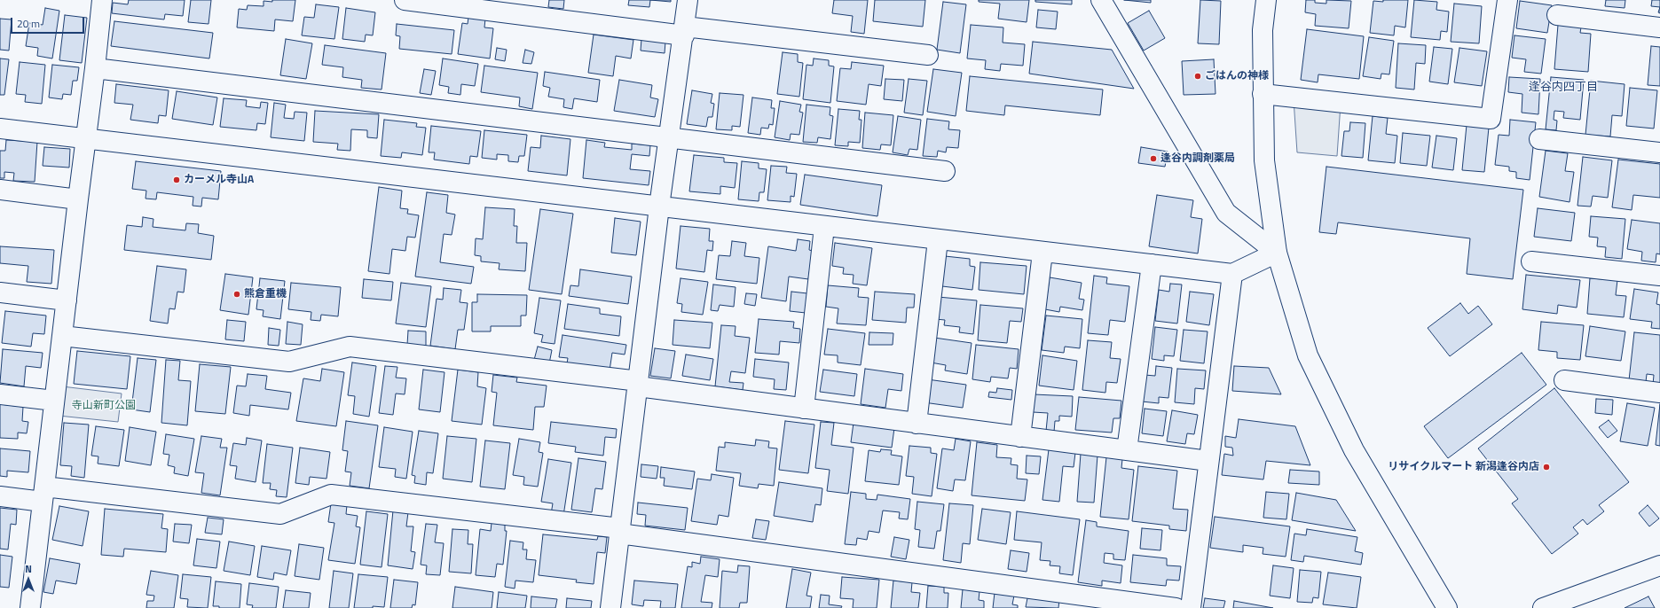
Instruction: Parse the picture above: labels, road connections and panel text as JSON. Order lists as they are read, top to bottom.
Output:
{
  "districts": ["逢谷内四丁目"],
  "parks": ["寺山新町公園"],
  "places": [
    "ごはんの神様",
    "逢谷内調剤薬局",
    "カーメル寺山A",
    "熊倉重機",
    "リサイクルマート 新潟逢谷内店"
  ],
  "scale_bar": "20 m",
  "north": "top"
}
